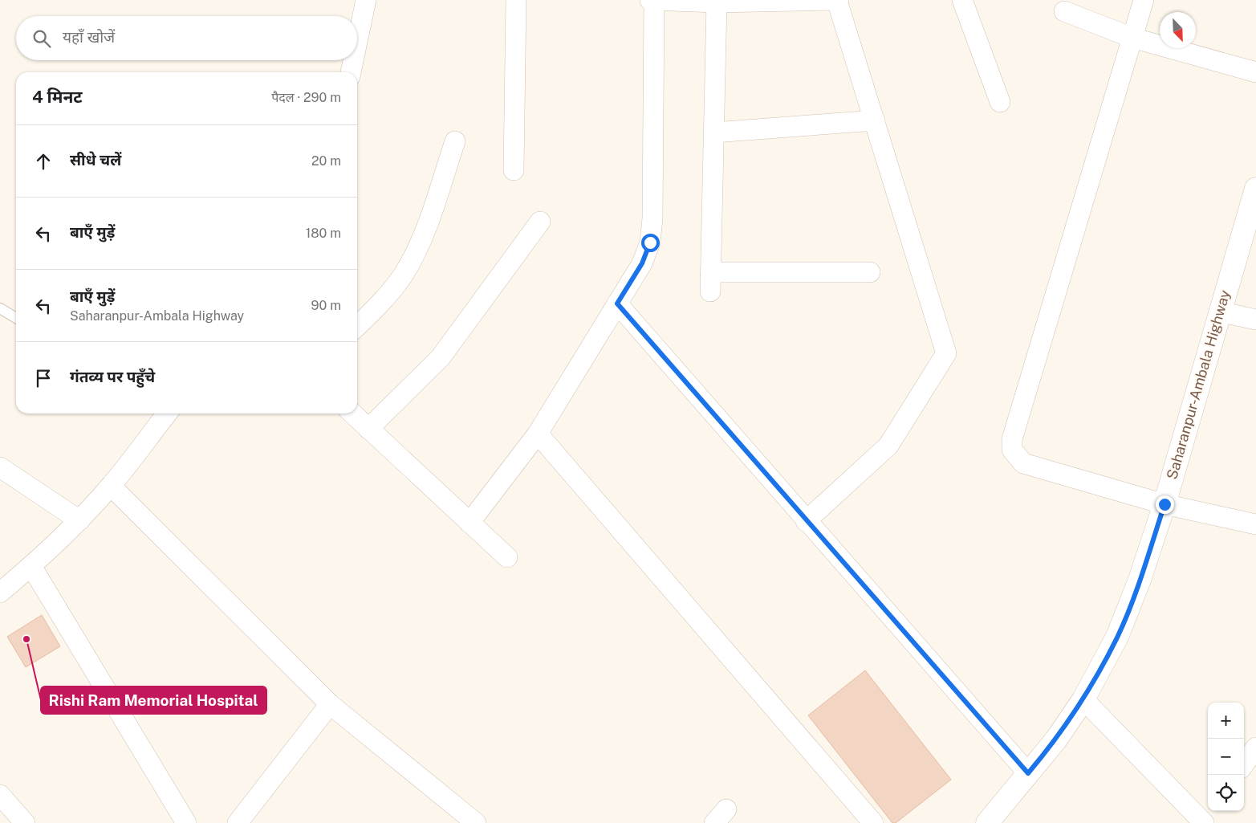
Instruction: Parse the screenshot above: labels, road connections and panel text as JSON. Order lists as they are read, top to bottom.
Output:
{
  "streets": {
    "main road": ["Saharanpur-Ambala Highway"]
  },
  "places": ["Rishi Ram Memorial Hospital"],
  "north": "bottom right",
  "page": {
    "search": "यहाँ खोजें",
    "heading": ["4 मिनट", "पैदल · 290 m"],
    "list": [
      ["सीधे चलें", "20 m"],
      ["बाएँ मुड़ें", "180 m"],
      ["बाएँ मुड़ें", "Saharanpur-Ambala Highway", "90 m"],
      "गंतव्य पर पहुँचे"
    ],
    "map_buttons": ["+", "−"]
  }
}
